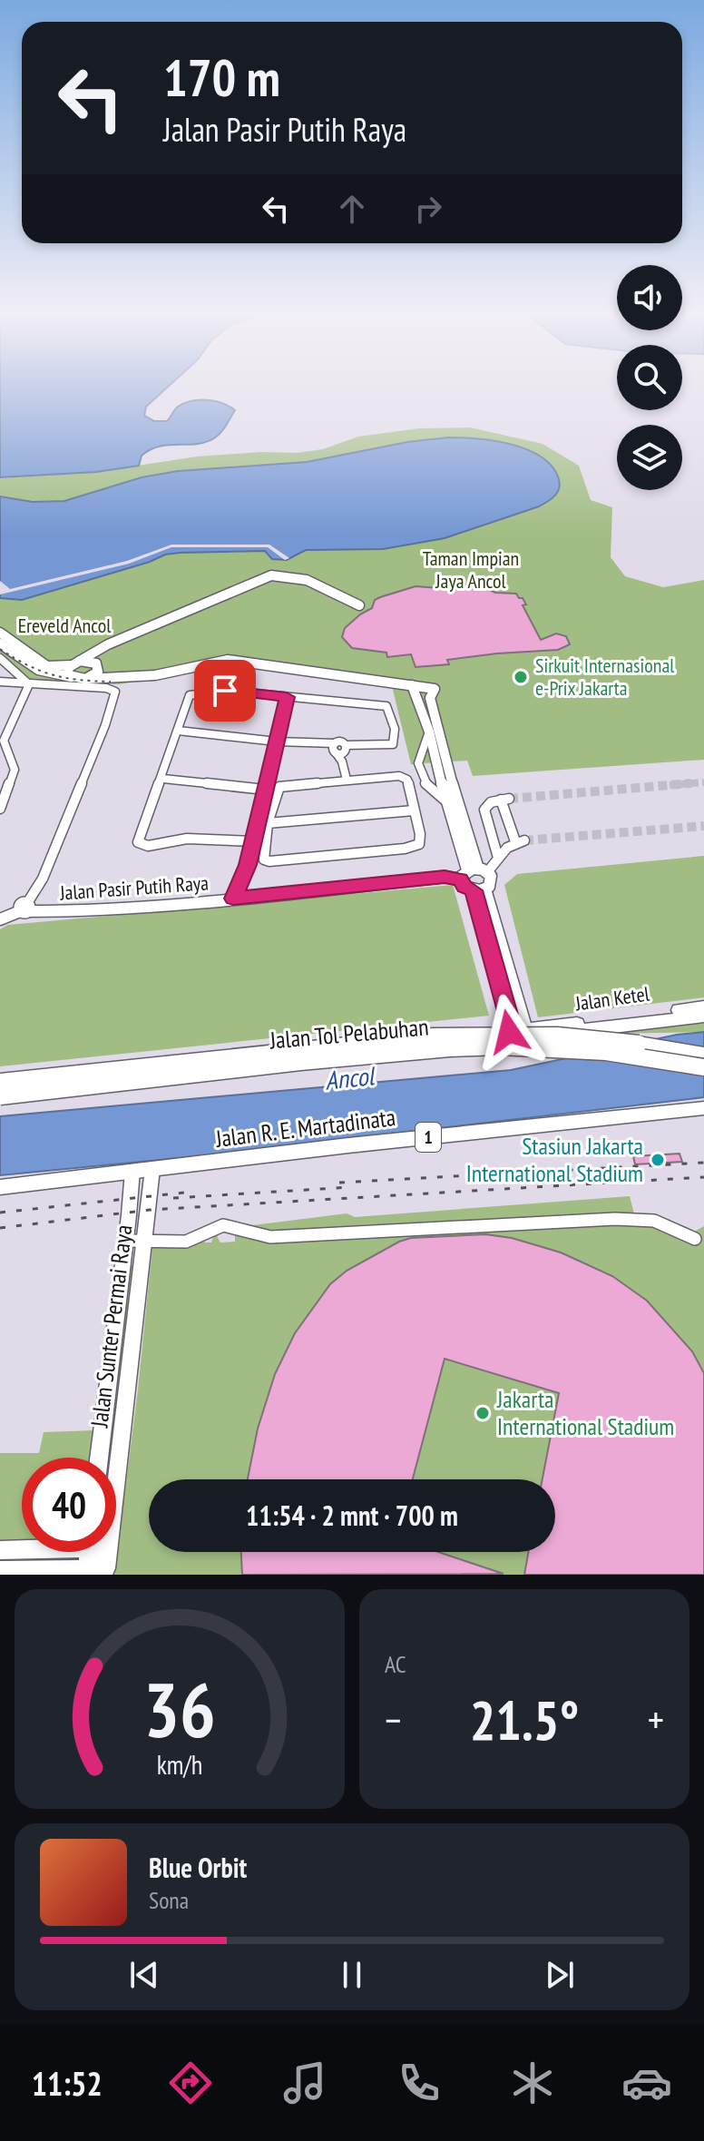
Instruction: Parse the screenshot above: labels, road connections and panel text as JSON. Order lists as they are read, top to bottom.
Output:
{
  "streets": {
    "highway": [
      "Jalan Ketel",
      "Jalan Tol Pelabuhan",
      "Jalan R. E. Martadinata",
      "1"
    ],
    "main road": ["Jalan Sunter Permai Raya"],
    "street": ["Jalan Pasir Putih Raya"]
  },
  "crossings": [
    ["Jalan R. E. Martadinata", "Jalan Sunter Permai Raya"]
  ],
  "water": ["Ancol"],
  "parks": ["Taman Impian Jaya Ancol", "Ereveld Ancol"],
  "places": ["Sirkuit Internasional e-Prix Jakarta", "Stasiun Jakarta International Stadium", "Jakarta International Stadium"],
  "page": {
    "turn": ["170 m", "Jalan Pasir Putih Raya"],
    "limit": "40",
    "trip": "11:54 · 2 mnt · 700 m",
    "tile": "AC",
    "heat": ["−", "21.5°", "+"],
    "song": ["Blue Orbit", "Sona"],
    "tabs": "11:52",
    "gauge": ["36", "km/h"]
  }
}
